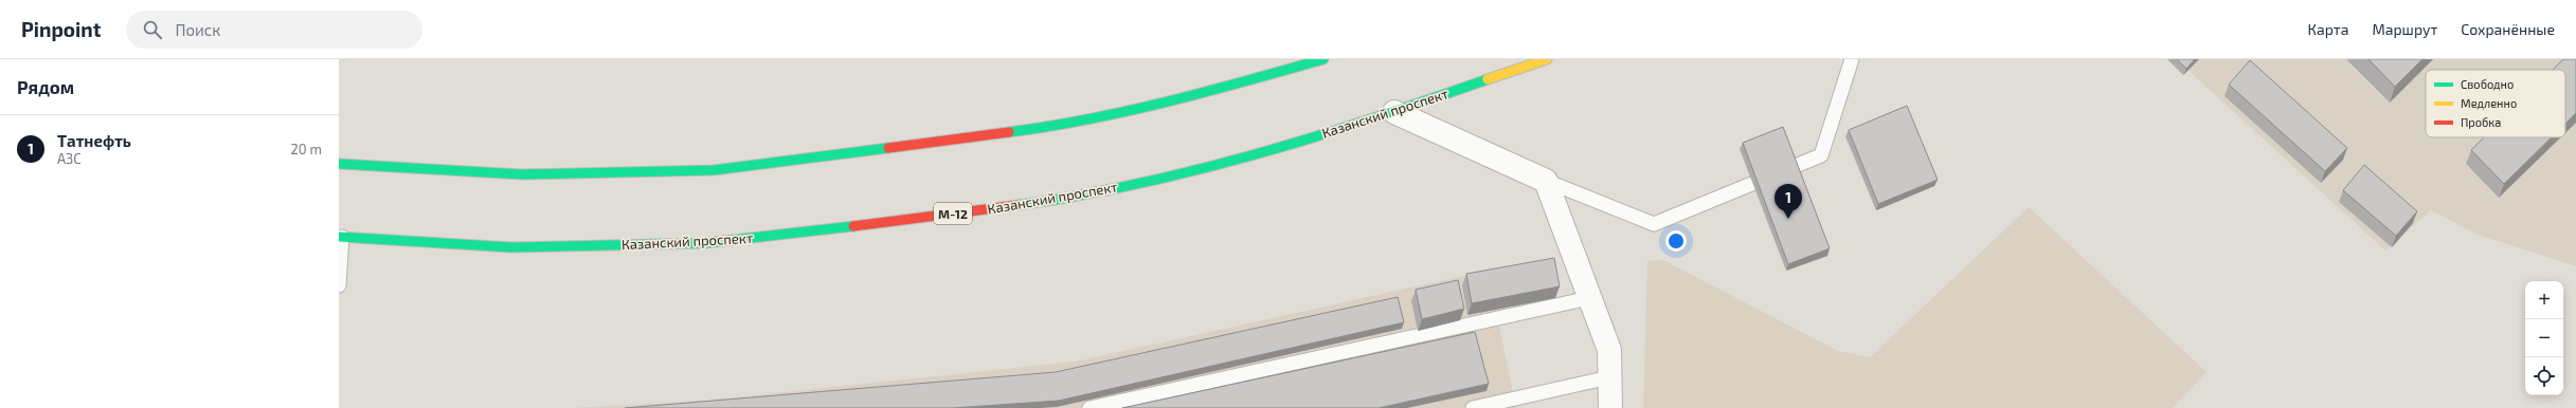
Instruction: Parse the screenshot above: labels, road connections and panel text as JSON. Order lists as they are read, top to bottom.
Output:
{
  "streets": {
    "main road": ["Казанский проспект", "М-12"]
  },
  "legend": ["Свободно", "Медленно", "Пробка"],
  "page": {
    "header": "Pinpoint",
    "search": "Поиск",
    "nav": ["Карта", "Маршрут", "Сохранённые"],
    "heading": "Рядом",
    "list": [
      {
        "mark": "1",
        "name": "Татнефть",
        "note": "АЗС",
        "value": "20 m"
      }
    ],
    "pins": "1",
    "map_buttons": ["+", "−"]
  }
}
